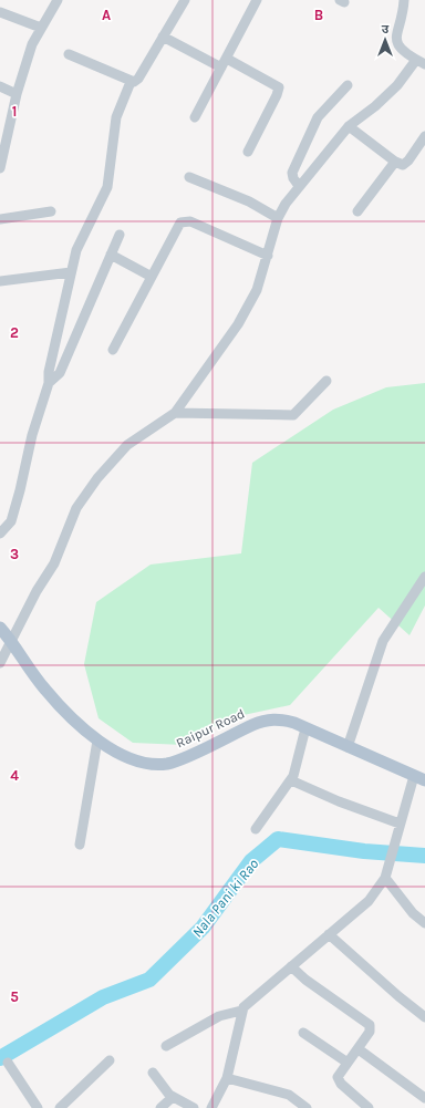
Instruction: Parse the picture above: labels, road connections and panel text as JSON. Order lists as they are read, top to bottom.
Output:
{
  "streets": {
    "main road": ["Raipur Road"]
  },
  "water": ["Nala Pani ki Rao"],
  "north": "top",
  "grid": {
    "columns": ["A", "B"],
    "rows": [
      "1",
      "2",
      "3",
      "4",
      "5"
    ]
  }
}
